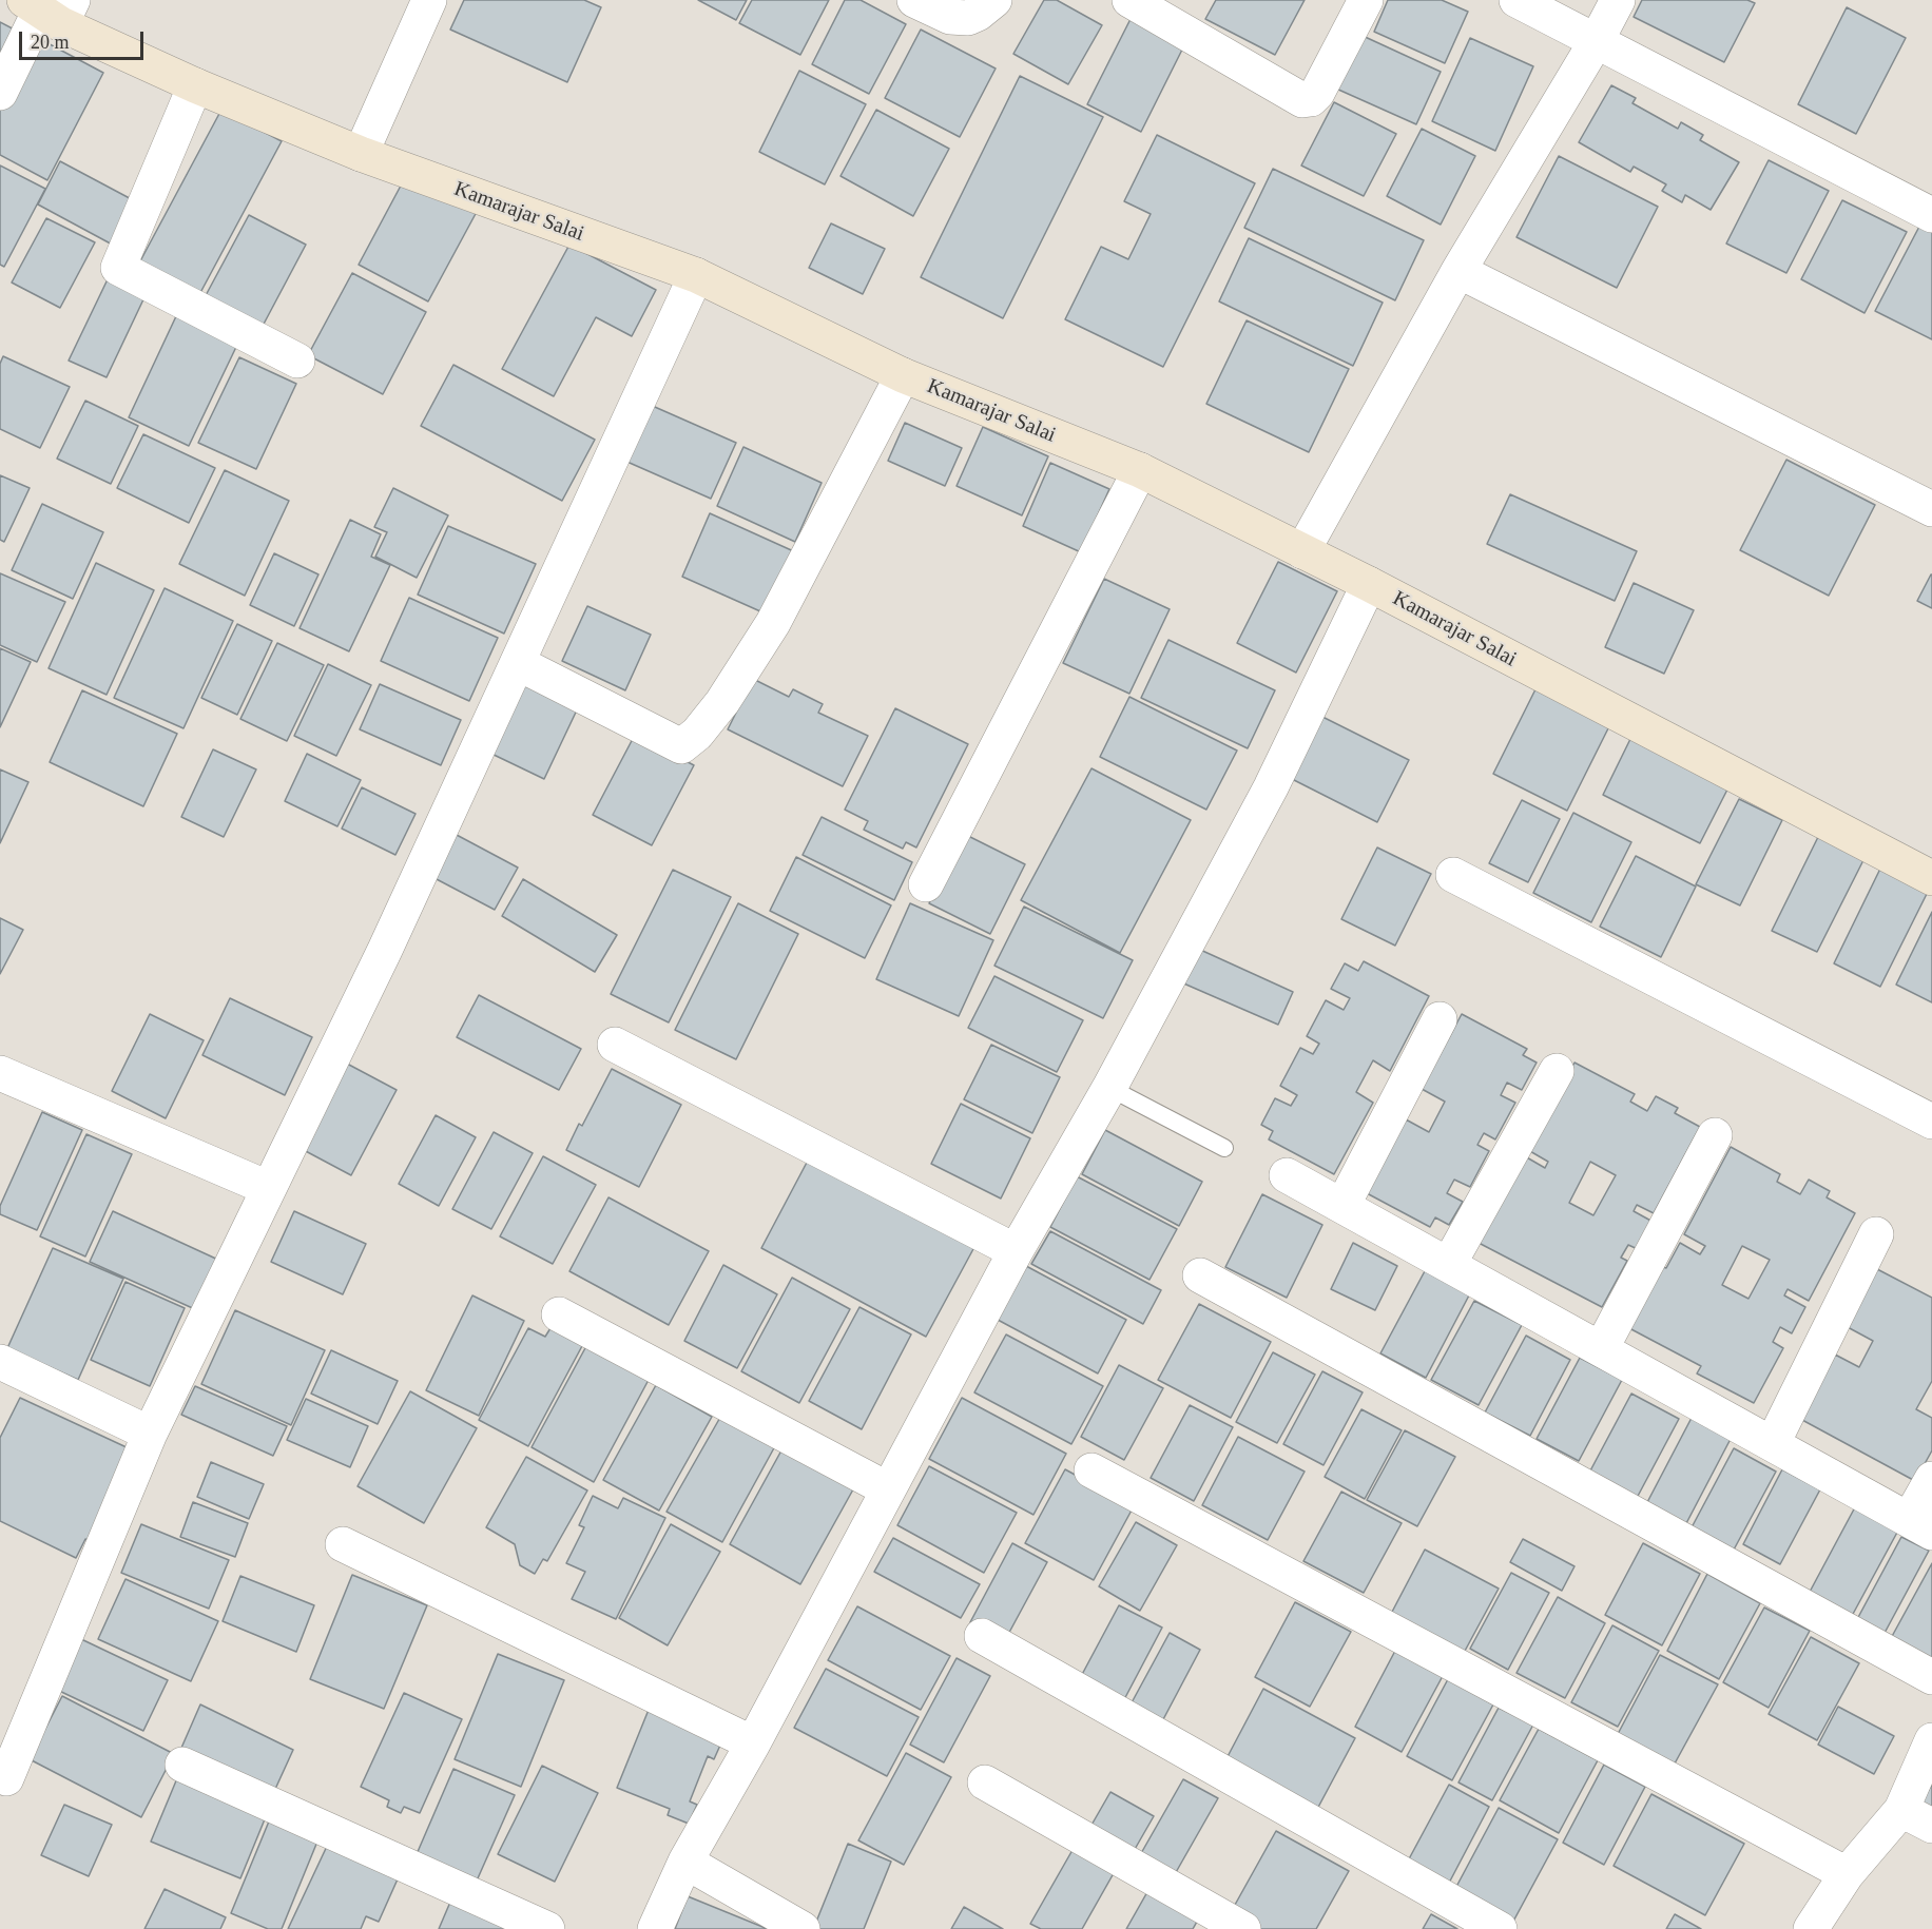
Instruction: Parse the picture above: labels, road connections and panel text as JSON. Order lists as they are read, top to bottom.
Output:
{
  "streets": {
    "main road": ["Kamarajar Salai"]
  },
  "scale_bar": "20 m"
}
